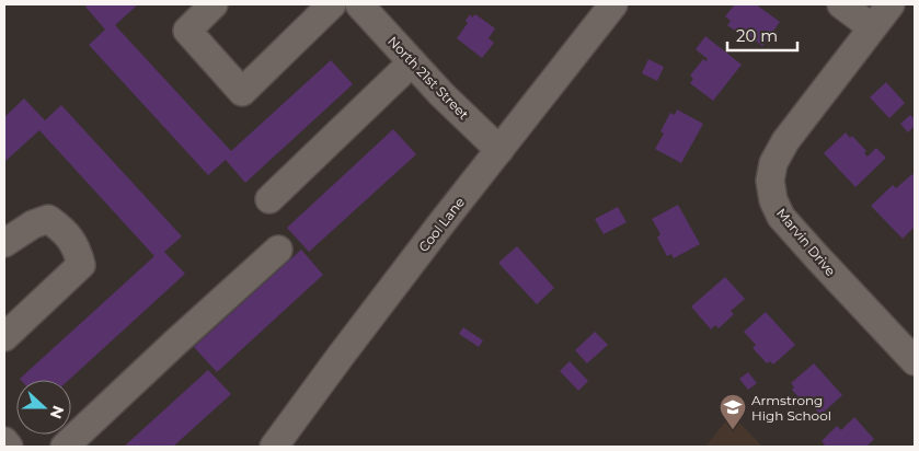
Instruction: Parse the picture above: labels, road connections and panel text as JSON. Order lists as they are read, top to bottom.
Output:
{
  "streets": {
    "street": ["North 21st Street", "Cool Lane", "Marvin Drive"]
  },
  "crossings": [
    ["North 21st Street", "Cool Lane"]
  ],
  "places": {
    "school or university": ["Armstrong High School"]
  },
  "scale_bar": "20 m",
  "north": "right"
}
